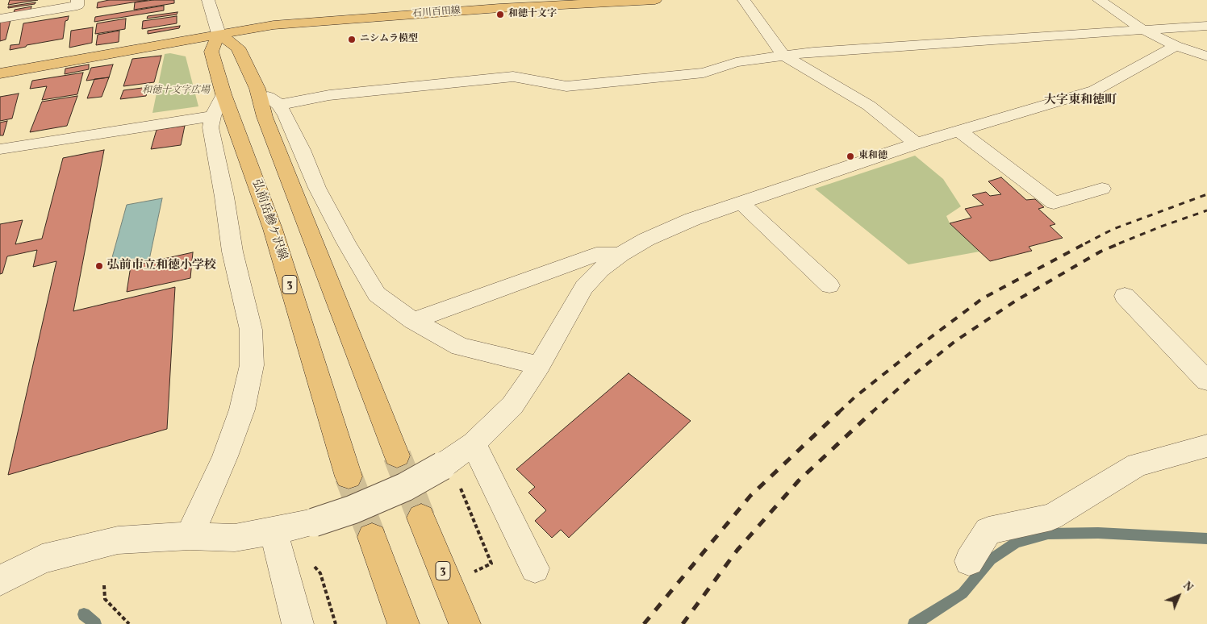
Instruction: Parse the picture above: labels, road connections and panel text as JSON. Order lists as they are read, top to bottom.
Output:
{
  "streets": {
    "main road": ["石川百田線", "弘前岳鰺ケ沢線", "3"]
  },
  "crossings": [
    ["石川百田線", "弘前岳鰺ケ沢線"]
  ],
  "districts": ["大字東和徳町"],
  "parks": ["和徳十文字広場"],
  "places": [
    "和徳十文字",
    "ニシムラ模型",
    "東和徳",
    "弘前市立和徳小学校"
  ],
  "north": "top right"
}
